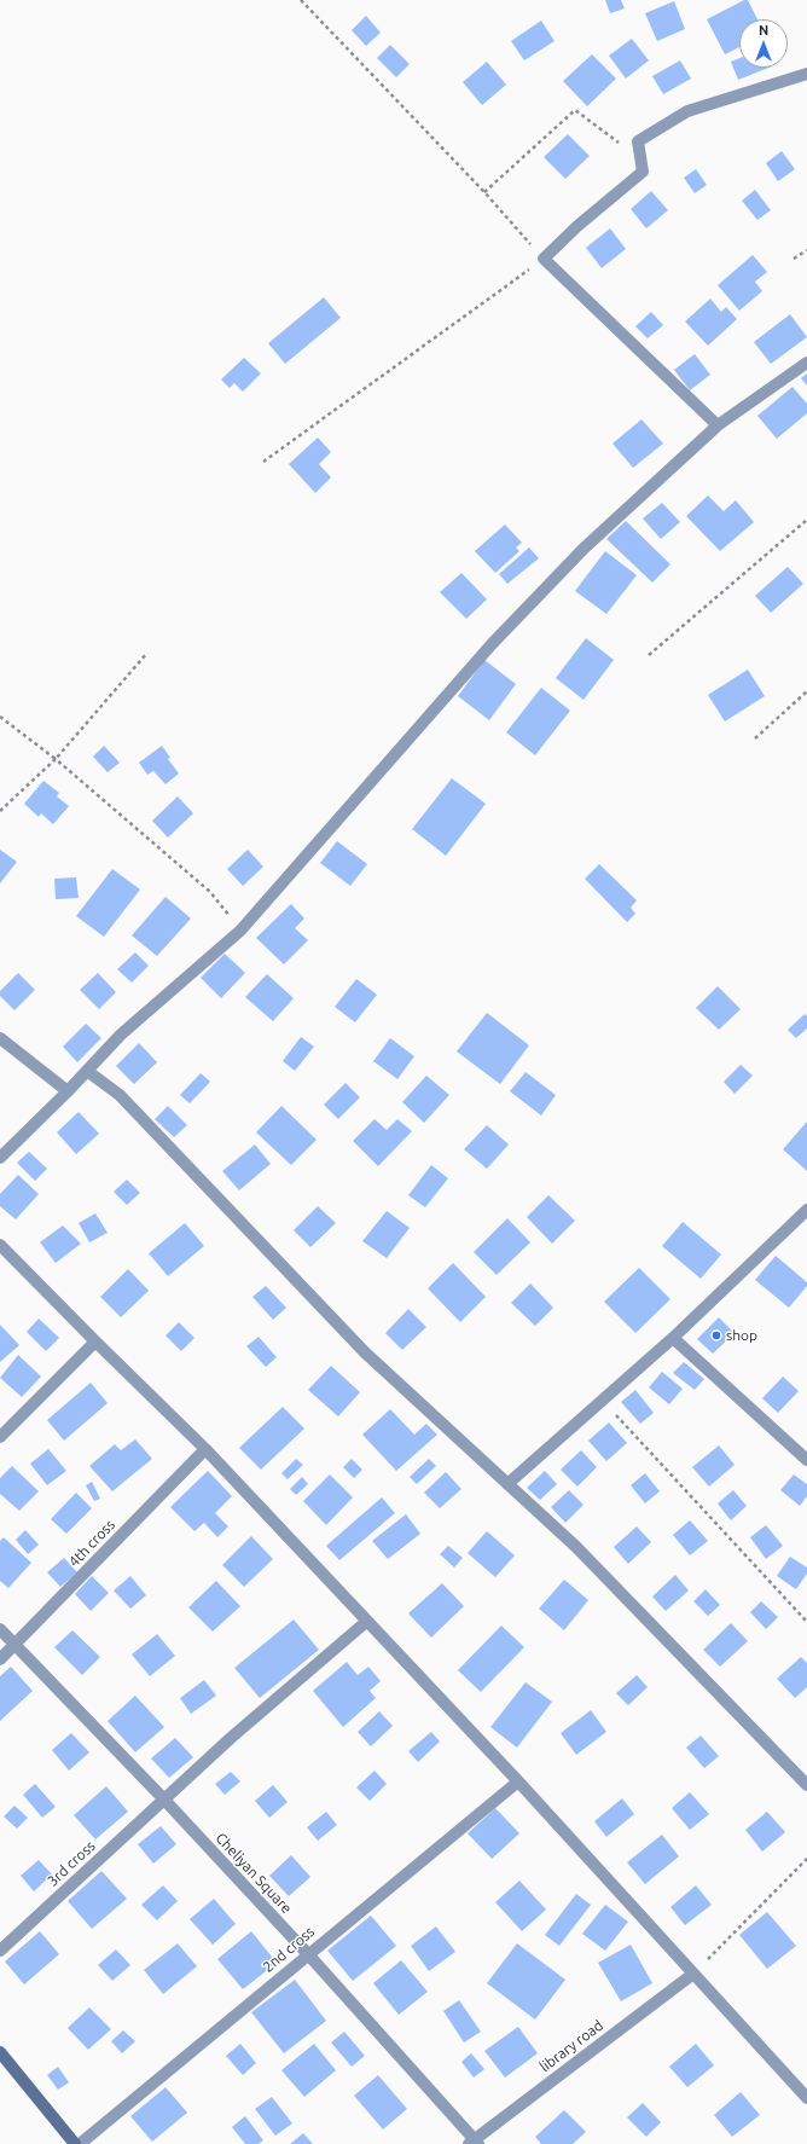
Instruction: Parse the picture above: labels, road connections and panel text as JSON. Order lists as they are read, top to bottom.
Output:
{
  "streets": {
    "street": [
      "4th cross",
      "3rd cross",
      "Cheliyan Square",
      "2nd cross",
      "library road"
    ]
  },
  "crossings": [
    ["4th cross", "Cheliyan Square"],
    ["3rd cross", "Cheliyan Square"],
    ["Cheliyan Square", "2nd cross"],
    ["Cheliyan Square", "library road"]
  ],
  "places": ["shop"],
  "north": "top"
}
